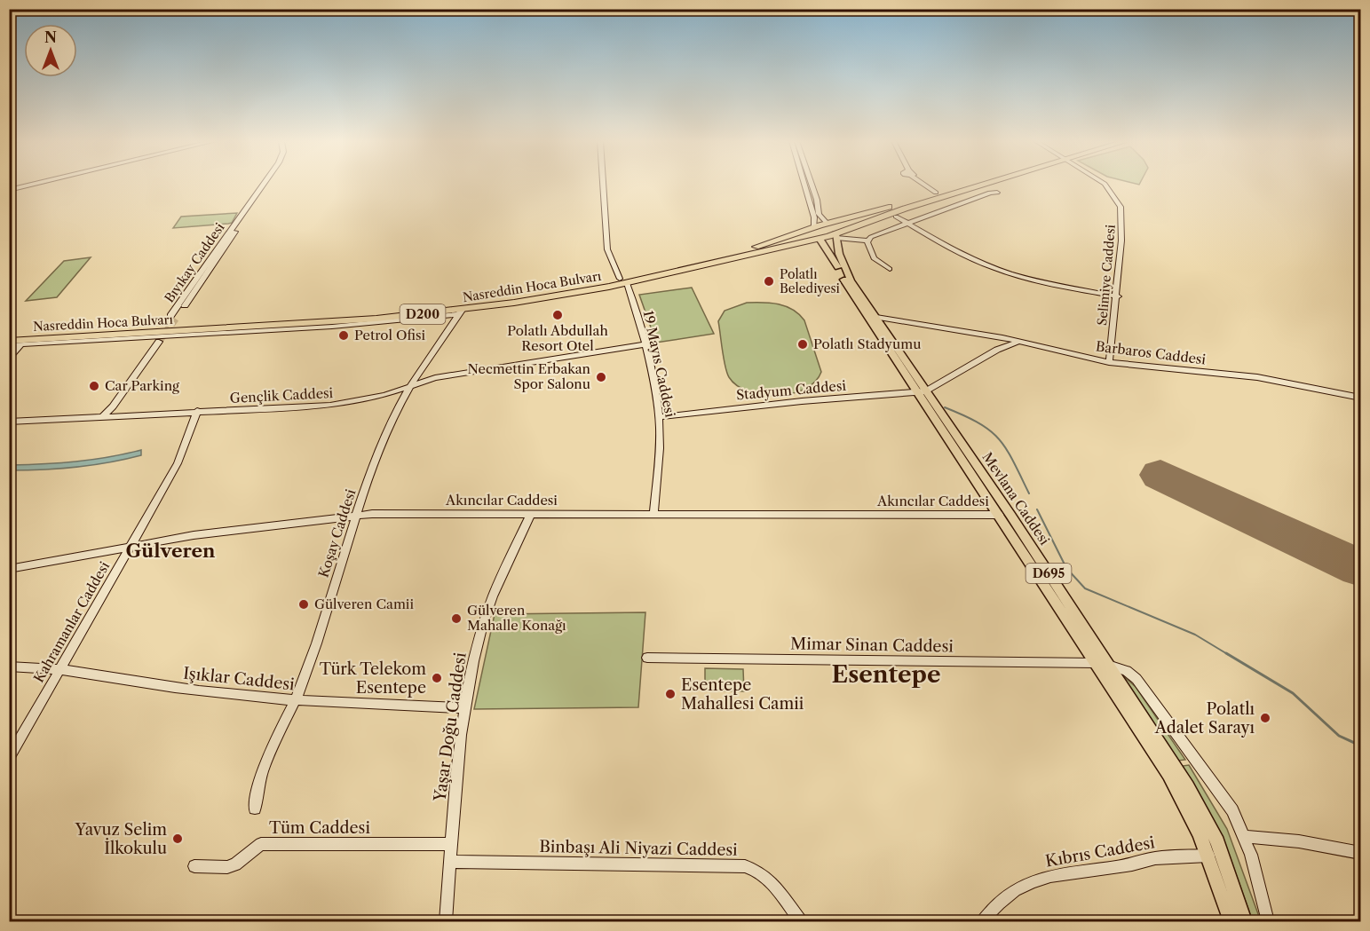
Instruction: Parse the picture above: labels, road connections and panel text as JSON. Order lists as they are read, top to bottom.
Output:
{
  "streets": {
    "highway": ["Nasreddin Hoca Bulvarı", "D200"],
    "main road": ["Mevlana Caddesi", "D695"],
    "street": [
      "Bıyıkay Caddesi",
      "Selimiye Caddesi",
      "Barbaros Caddesi",
      "19 Mayıs Caddesi",
      "Stadyum Caddesi",
      "Gençlik Caddesi",
      "Akıncılar Caddesi",
      "Koşay Caddesi",
      "Kahramanlar Caddesi",
      "Mimar Sinan Caddesi",
      "Işıklar Caddesi",
      "Yaşar Doğu Caddesi",
      "Tüm Caddesi",
      "Binbaşı Ali Niyazi Caddesi",
      "Kıbrıs Caddesi"
    ]
  },
  "crossings": [
    ["Selimiye Caddesi", "Barbaros Caddesi"],
    ["Nasreddin Hoca Bulvarı", "D200"],
    ["Nasreddin Hoca Bulvarı", "19 Mayıs Caddesi"],
    ["Nasreddin Hoca Bulvarı", "Mevlana Caddesi"],
    ["Nasreddin Hoca Bulvarı", "Koşay Caddesi"],
    ["D200", "Mevlana Caddesi"],
    ["Barbaros Caddesi", "Mevlana Caddesi"],
    ["19 Mayıs Caddesi", "Stadyum Caddesi"],
    ["19 Mayıs Caddesi", "Gençlik Caddesi"],
    ["19 Mayıs Caddesi", "Akıncılar Caddesi"],
    ["Stadyum Caddesi", "Mevlana Caddesi"],
    ["Gençlik Caddesi", "Koşay Caddesi"],
    ["Gençlik Caddesi", "Kahramanlar Caddesi"],
    ["Mevlana Caddesi", "Akıncılar Caddesi"],
    ["Mevlana Caddesi", "Mimar Sinan Caddesi"],
    ["Mevlana Caddesi", "Kıbrıs Caddesi"],
    ["Akıncılar Caddesi", "Koşay Caddesi"],
    ["Akıncılar Caddesi", "Kahramanlar Caddesi"],
    ["Akıncılar Caddesi", "Yaşar Doğu Caddesi"],
    ["Koşay Caddesi", "Işıklar Caddesi"],
    ["Kahramanlar Caddesi", "Işıklar Caddesi"],
    ["Işıklar Caddesi", "Yaşar Doğu Caddesi"],
    ["Yaşar Doğu Caddesi", "Tüm Caddesi"],
    ["Yaşar Doğu Caddesi", "Binbaşı Ali Niyazi Caddesi"]
  ],
  "districts": ["Gülveren", "Esentepe"],
  "places": [
    "Polatlı Belediyesi",
    "Polatlı Abdullah Resort Otel",
    "Petrol Ofisi",
    "Polatlı Stadyumu",
    "Necmettin Erbakan Spor Salonu",
    "Car Parking",
    "Gülveren Camii",
    "Gülveren Mahalle Konağı",
    "Türk Telekom Esentepe",
    "Esentepe Mahallesi Camii",
    "Polatlı Adalet Sarayı",
    "Yavuz Selim İlkokulu"
  ],
  "north": "top"
}
